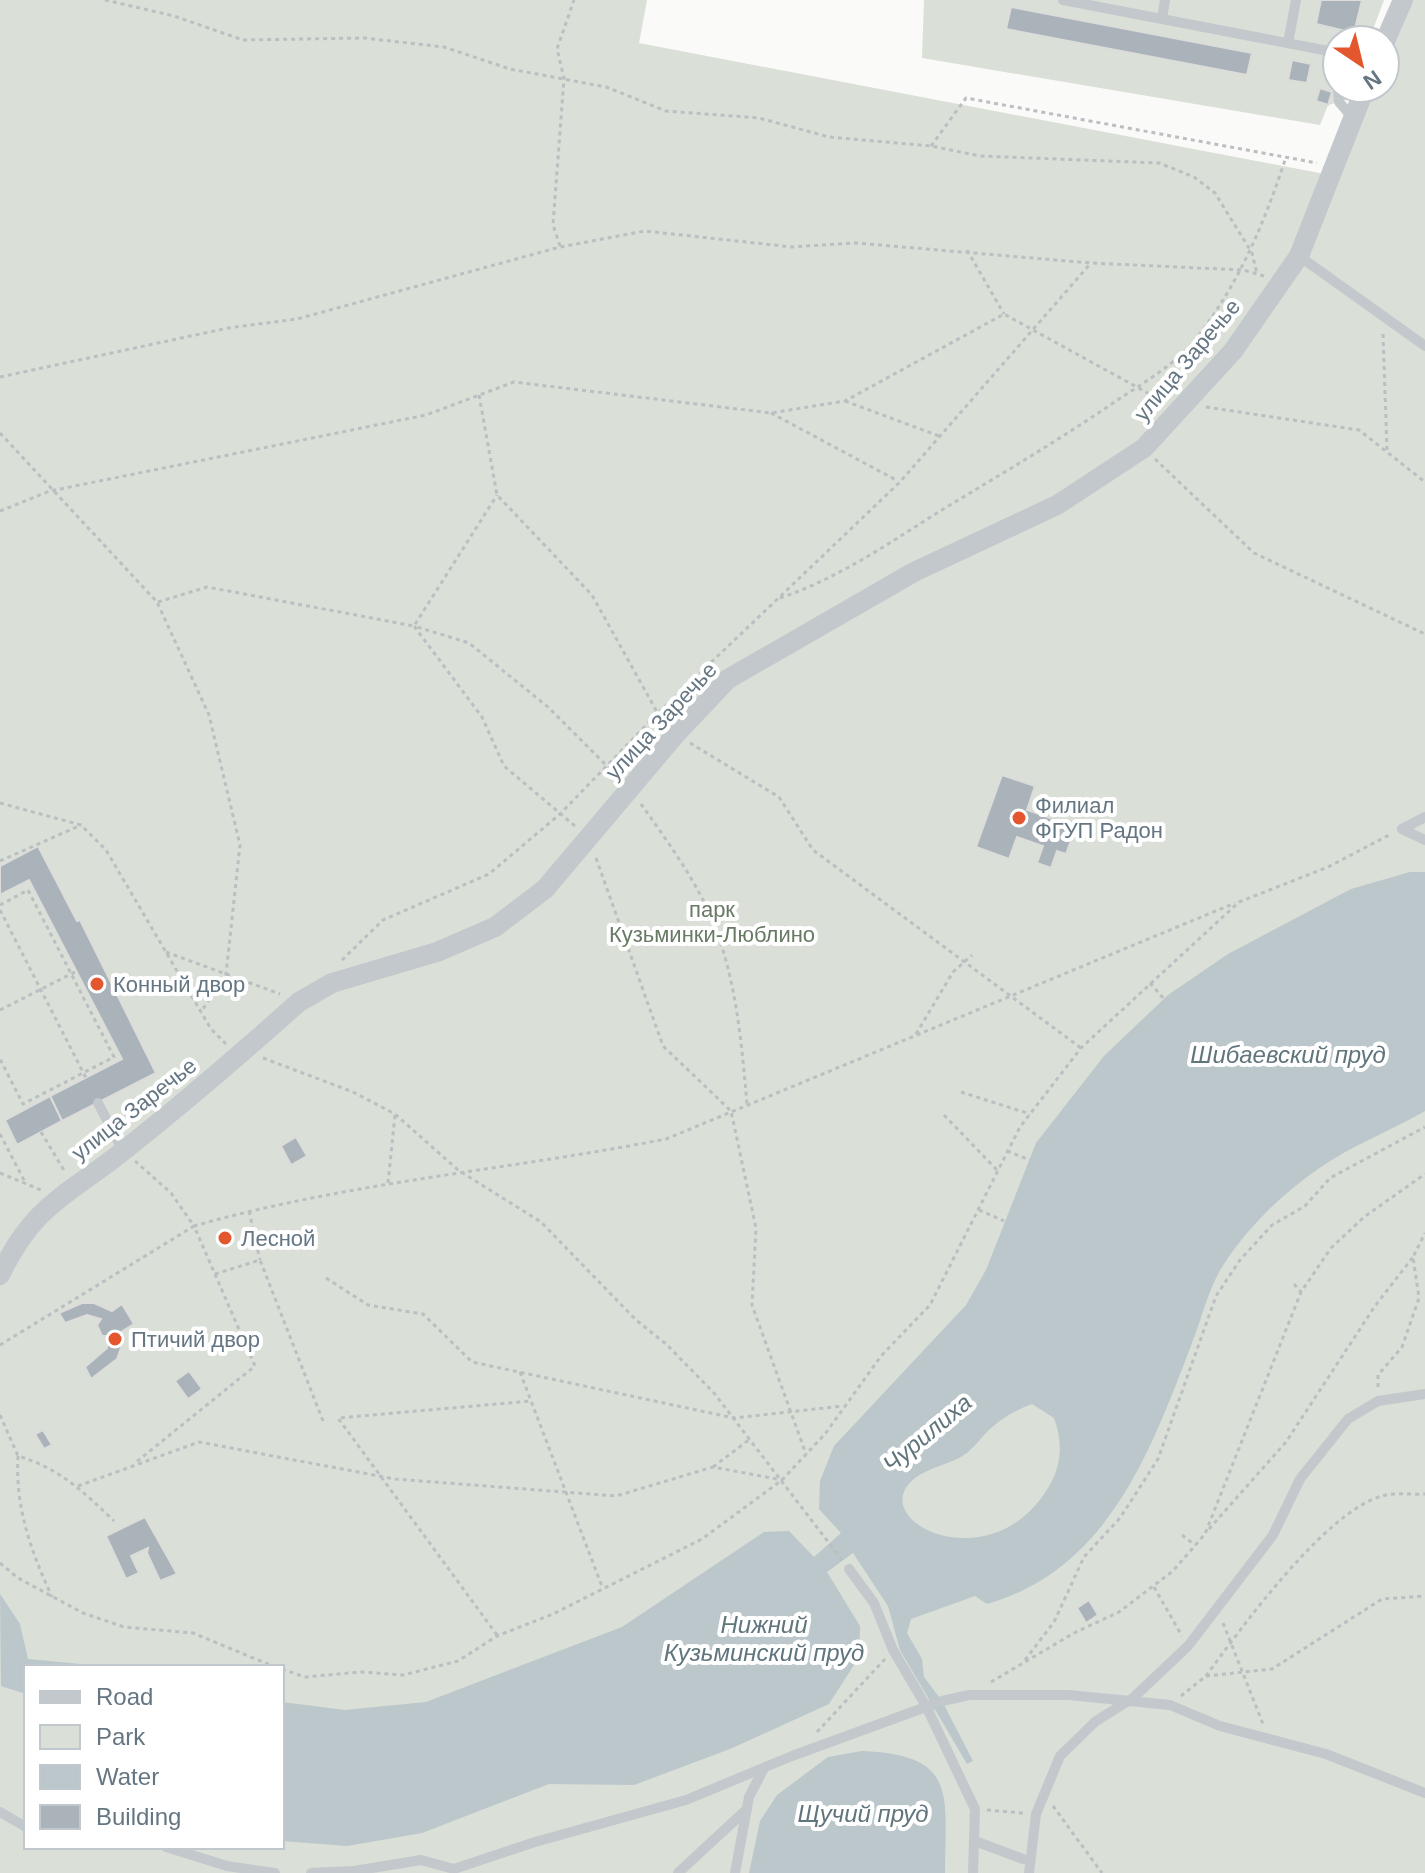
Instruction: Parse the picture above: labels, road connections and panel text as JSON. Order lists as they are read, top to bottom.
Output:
{
  "streets": {
    "street": ["улица Заречье"]
  },
  "water": [
    "Шибаевский пруд",
    "Чурилиха",
    "Нижний Кузьминский пруд",
    "Щучий пруд"
  ],
  "parks": ["парк Кузьминки-Люблино"],
  "places": [
    "Филиал ФГУП Радон",
    "Конный двор",
    "Лесной",
    "Птичий двор"
  ],
  "legend": [
    "Road",
    "Park",
    "Water",
    "Building"
  ],
  "north": "bottom right"
}
